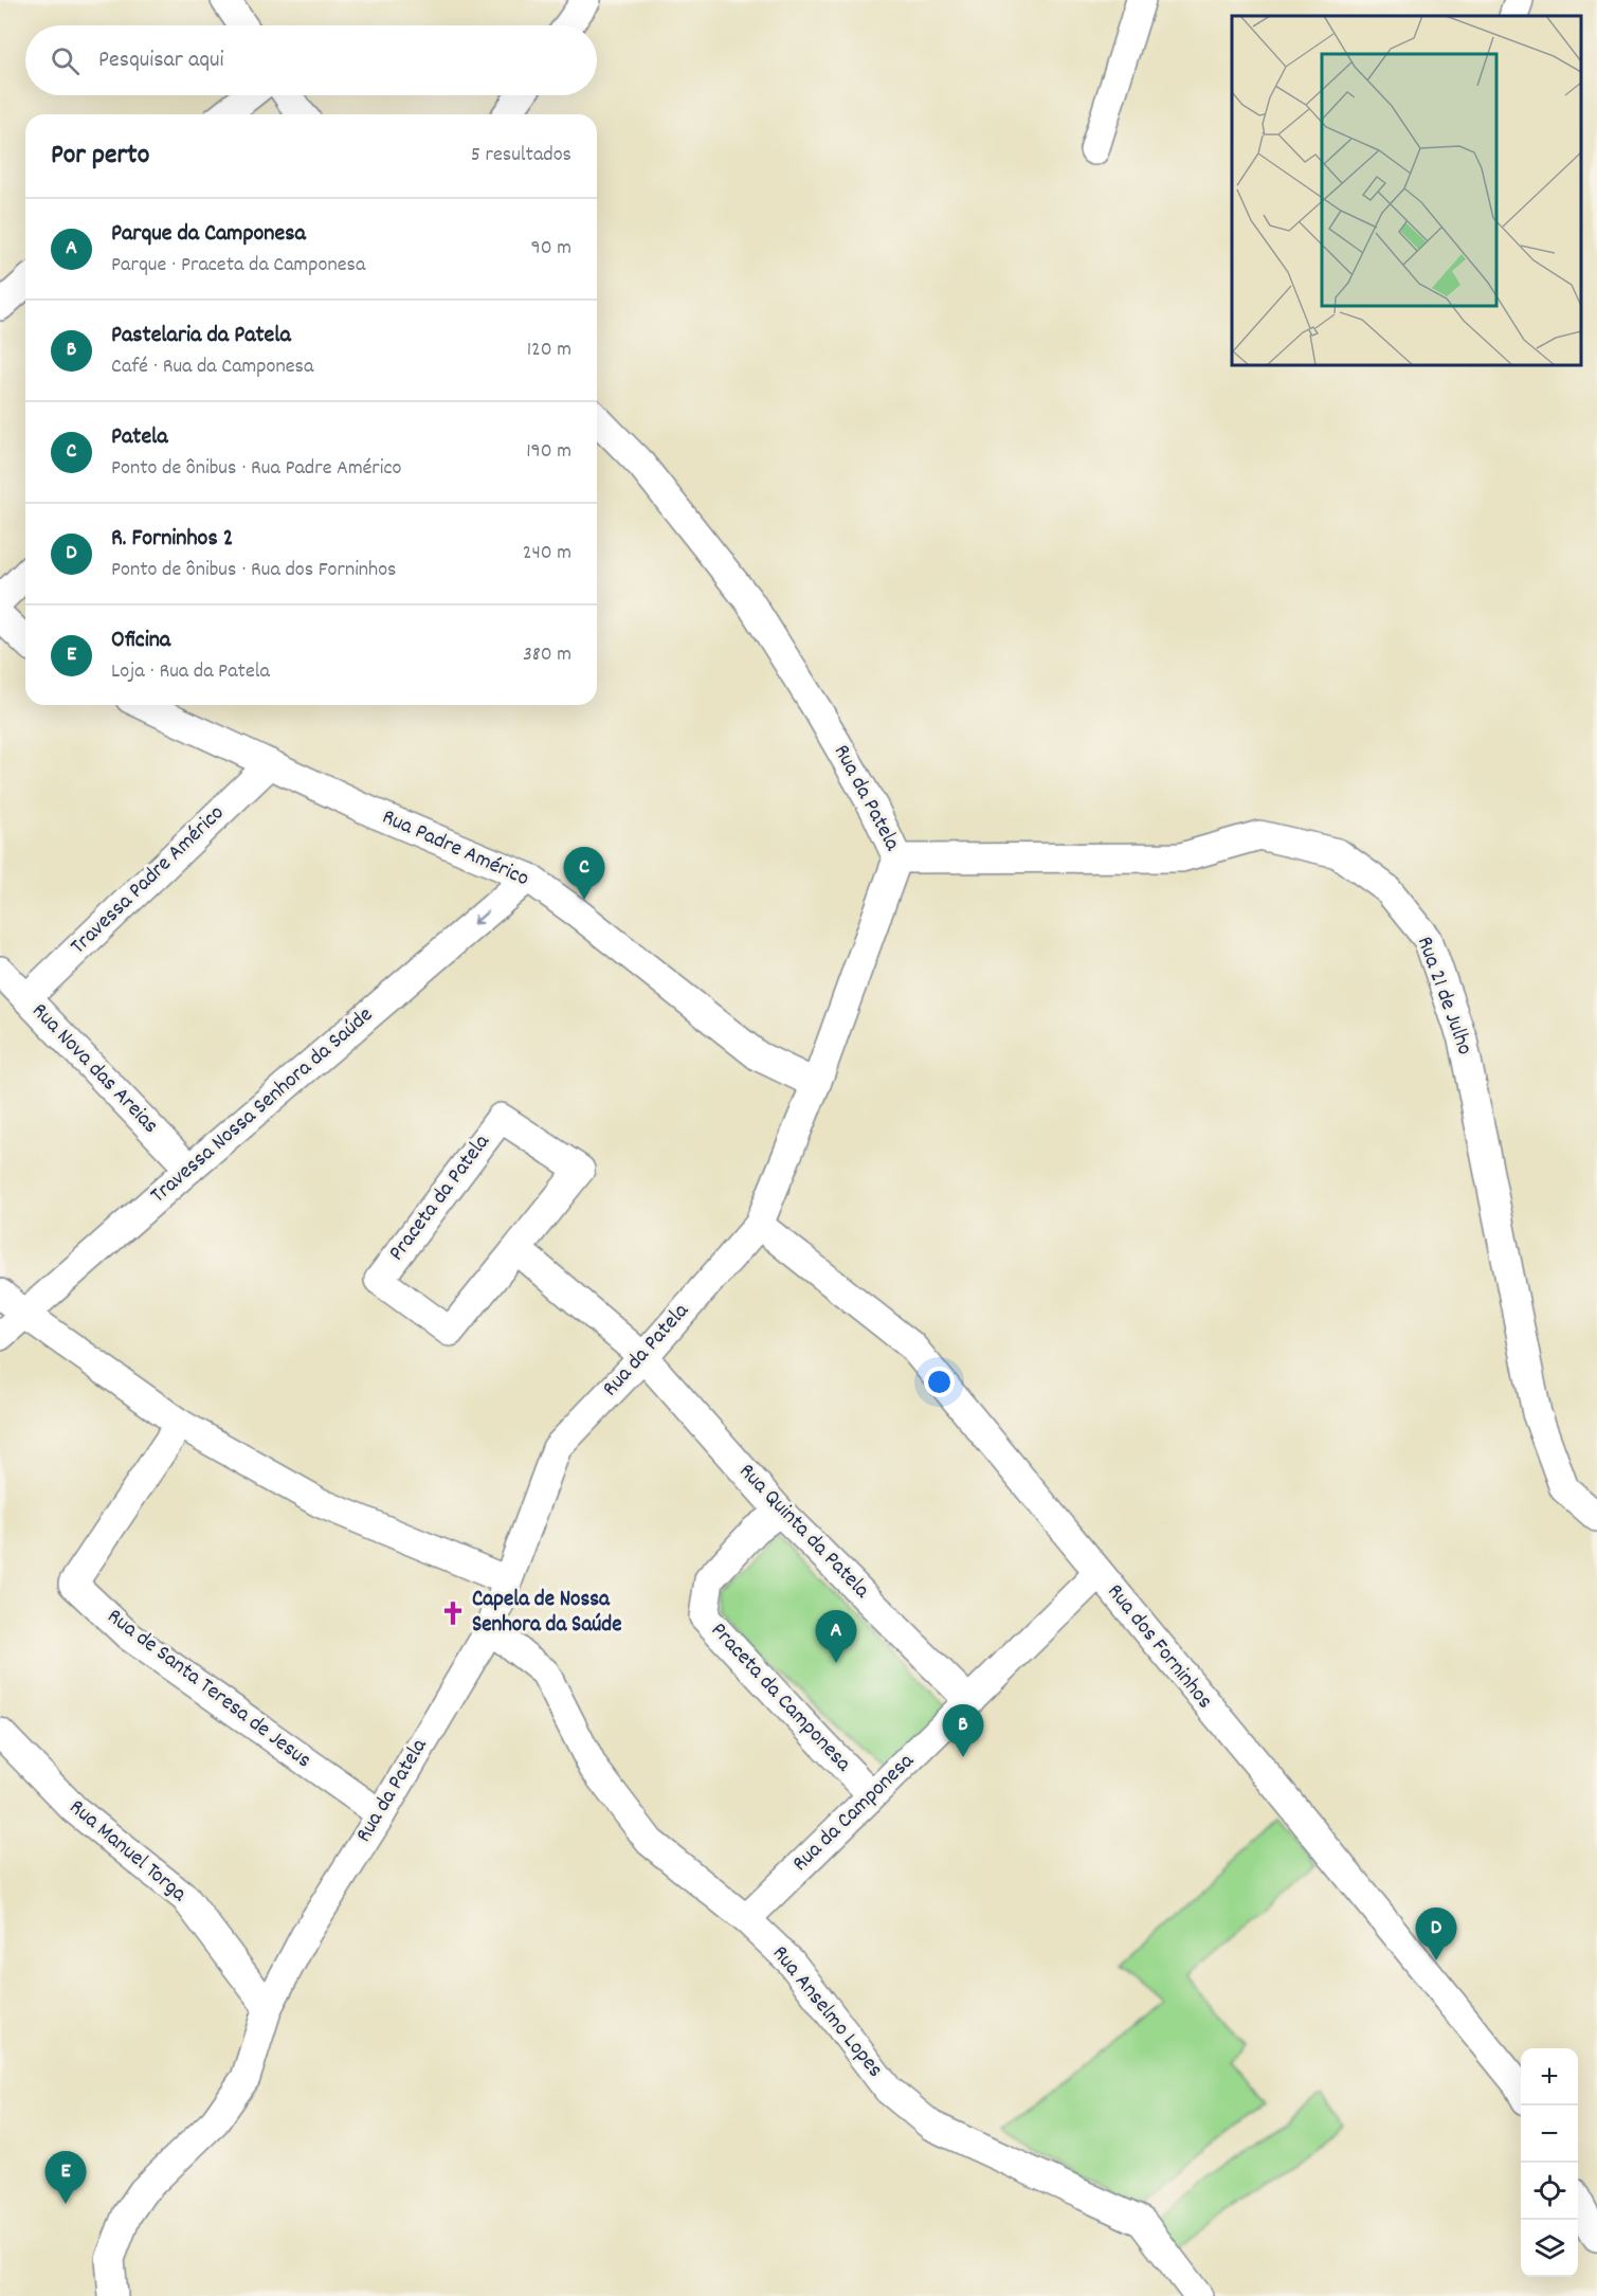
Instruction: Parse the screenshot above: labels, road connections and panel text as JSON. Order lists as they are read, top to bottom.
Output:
{
  "streets": {
    "street": [
      "Rua da Patela",
      "Rua Padre Américo",
      "Travessa Padre Américo",
      "Rua 21 de Julho",
      "Rua Nova das Areias",
      "Travessa Nossa Senhora da Saúde",
      "Praceta da Patela",
      "Rua Quinta da Patela",
      "Rua dos Forninhos",
      "Rua de Santa Teresa de Jesus",
      "Praceta da Camponesa",
      "Rua da Camponesa",
      "Rua Manuel Torga",
      "Rua Anselmo Lopes"
    ]
  },
  "crossings": [
    ["Rua da Patela", "Rua Padre Américo"],
    ["Rua da Patela", "Rua 21 de Julho"],
    ["Rua da Patela", "Rua Quinta da Patela"],
    ["Rua da Patela", "Rua dos Forninhos"],
    ["Rua da Patela", "Rua de Santa Teresa de Jesus"],
    ["Rua da Patela", "Rua Manuel Torga"],
    ["Rua da Patela", "Rua Anselmo Lopes"],
    ["Rua Padre Américo", "Travessa Padre Américo"],
    ["Rua Padre Américo", "Travessa Nossa Senhora da Saúde"],
    ["Travessa Padre Américo", "Rua Nova das Areias"],
    ["Rua Nova das Areias", "Travessa Nossa Senhora da Saúde"],
    ["Rua Quinta da Patela", "Praceta da Camponesa"],
    ["Rua Quinta da Patela", "Rua da Camponesa"],
    ["Rua dos Forninhos", "Rua da Camponesa"],
    ["Praceta da Camponesa", "Rua da Camponesa"],
    ["Rua da Camponesa", "Rua Anselmo Lopes"]
  ],
  "one_way": ["Travessa Nossa Senhora da Saúde"],
  "places": {
    "church": ["Capela de Nossa Senhora da Saúde"]
  },
  "page": {
    "search": "Pesquisar aqui",
    "heading": ["Por perto", "5 resultados"],
    "list": [
      {
        "mark": "A",
        "name": "Parque da Camponesa",
        "note": "Parque · Praceta da Camponesa",
        "value": "90 m"
      },
      {
        "mark": "B",
        "name": "Pastelaria da Patela",
        "note": "Café · Rua da Camponesa",
        "value": "120 m"
      },
      {
        "mark": "C",
        "name": "Patela",
        "note": "Ponto de ônibus · Rua Padre Américo",
        "value": "190 m"
      },
      {
        "mark": "D",
        "name": "R. Forninhos 2",
        "note": "Ponto de ônibus · Rua dos Forninhos",
        "value": "240 m"
      },
      {
        "mark": "E",
        "name": "Oficina",
        "note": "Loja · Rua da Patela",
        "value": "380 m"
      }
    ],
    "pins": [
      "C",
      "A",
      "B",
      "D",
      "E"
    ],
    "map_buttons": ["+", "−"]
  }
}
